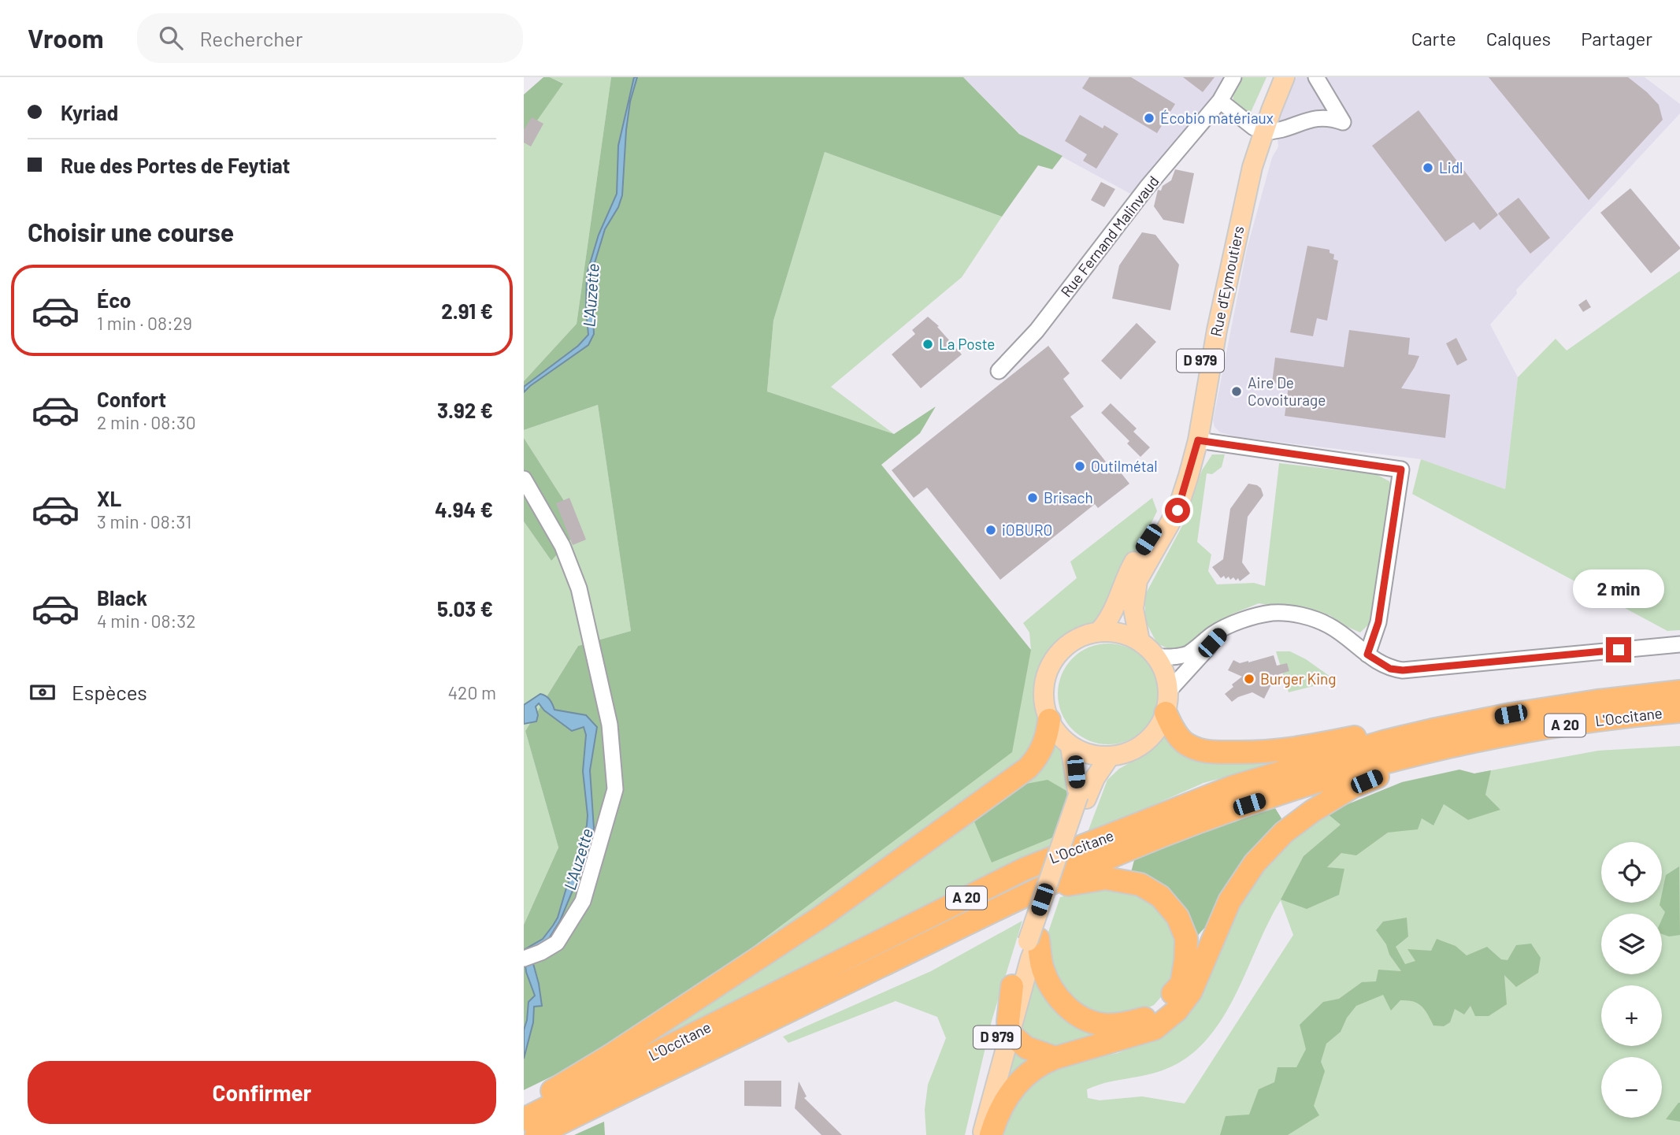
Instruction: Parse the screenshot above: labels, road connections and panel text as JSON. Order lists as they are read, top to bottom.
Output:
{
  "streets": {
    "highway": ["L'Occitane", "A 20"],
    "main road": ["Rue d'Eymoutiers", "D 979"],
    "street": ["Rue Fernand Malinvaud"]
  },
  "crossings": [
    ["Rue d'Eymoutiers", "D 979"]
  ],
  "water": ["L'Auzette"],
  "places": [
    "Écobio matériaux",
    "Lidl",
    "La Poste",
    "Aire De Covoiturage",
    "Outilmétal",
    "Brisach",
    "iOBURO",
    "Burger King"
  ],
  "page": {
    "header": "Vroom",
    "search": "Rechercher",
    "nav": ["Carte", "Calques", "Partager"],
    "banner": ["Kyriad", "Rue des Portes de Feytiat"],
    "heading": "Choisir une course",
    "list": [
      {
        "name": "Éco",
        "note": "1 min · 08:29",
        "value": "2.91 €"
      },
      {
        "name": "Confort",
        "note": "2 min · 08:30",
        "value": "3.92 €"
      },
      {
        "name": "XL",
        "note": "3 min · 08:31",
        "value": "4.94 €"
      },
      {
        "name": "Black",
        "note": "4 min · 08:32",
        "value": "5.03 €"
      }
    ],
    "bubble": "2 min",
    "pay": ["Espèces", "420 m"],
    "map_buttons": ["+", "−"],
    "buttons": "Confirmer"
  }
}
